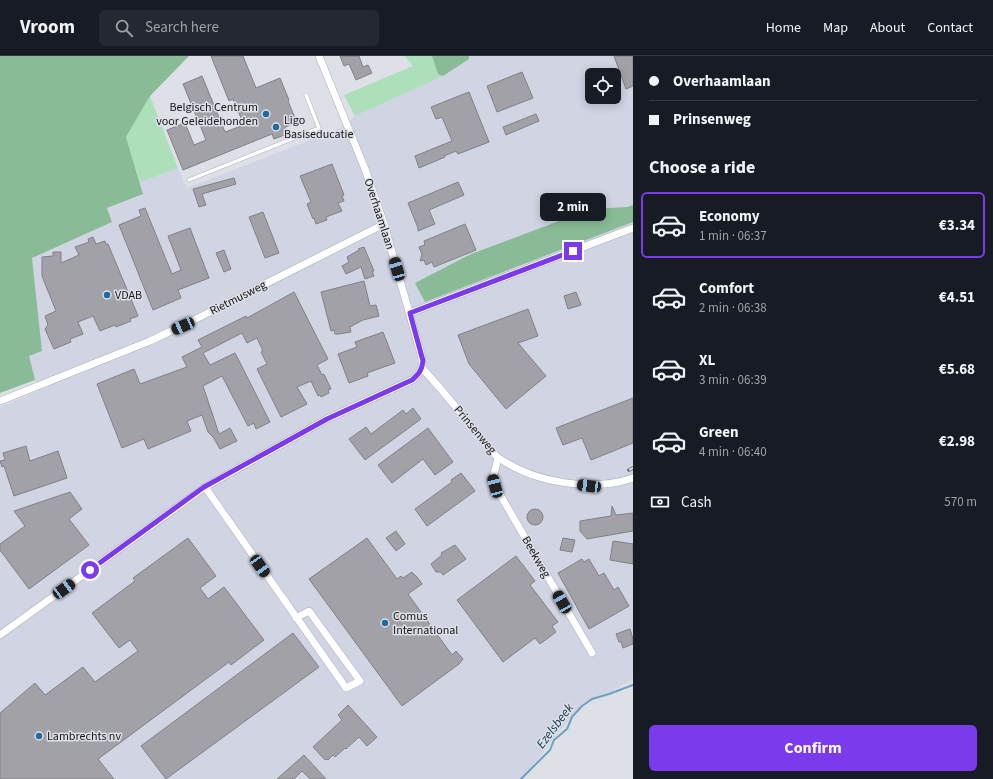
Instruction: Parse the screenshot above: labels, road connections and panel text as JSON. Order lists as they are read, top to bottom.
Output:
{
  "streets": {
    "street": [
      "Overhaamlaan",
      "Rietmusweg",
      "Prinsenweg",
      "Beekweg"
    ]
  },
  "crossings": [
    ["Overhaamlaan", "Rietmusweg"],
    ["Overhaamlaan", "Prinsenweg"],
    ["Prinsenweg", "Beekweg"]
  ],
  "water": ["Ezelsbeek"],
  "places": [
    "Belgisch Centrum voor Geleidehonden",
    "Ligo Basiseducatie",
    "VDAB",
    "Comus International",
    "Lambrechts nv"
  ],
  "page": {
    "header": "Vroom",
    "search": "Search here",
    "nav": [
      "Home",
      "Map",
      "About",
      "Contact"
    ],
    "banner": ["Overhaamlaan", "Prinsenweg"],
    "heading": "Choose a ride",
    "list": [
      {
        "name": "Economy",
        "note": "1 min · 06:37",
        "value": "€3.34"
      },
      {
        "name": "Comfort",
        "note": "2 min · 06:38",
        "value": "€4.51"
      },
      {
        "name": "XL",
        "note": "3 min · 06:39",
        "value": "€5.68"
      },
      {
        "name": "Green",
        "note": "4 min · 06:40",
        "value": "€2.98"
      }
    ],
    "bubble": "2 min",
    "pay": ["Cash", "570 m"],
    "buttons": "Confirm"
  }
}
